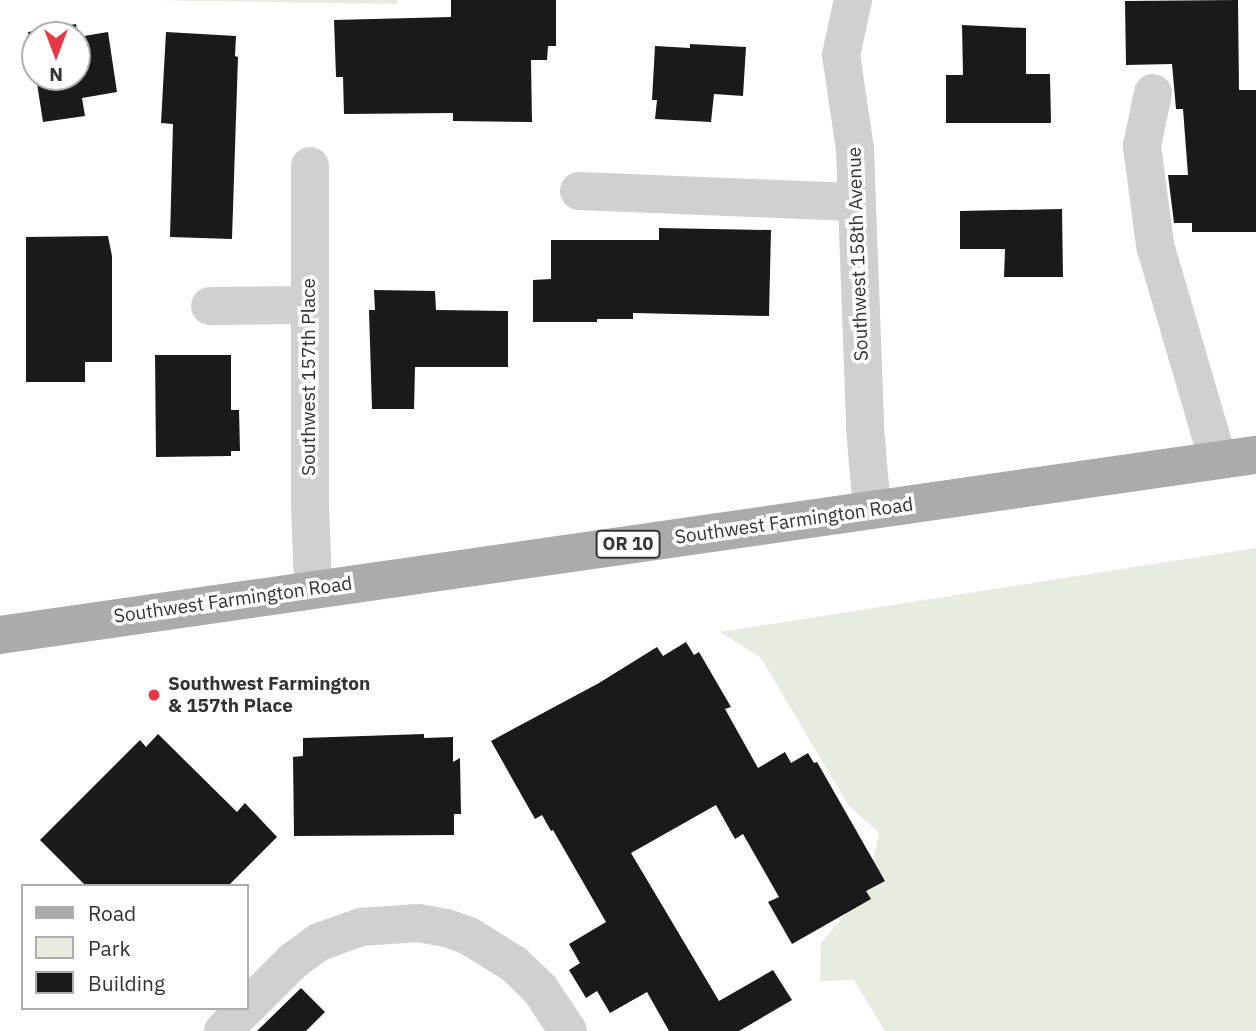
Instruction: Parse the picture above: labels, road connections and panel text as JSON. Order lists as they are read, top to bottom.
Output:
{
  "streets": {
    "main road": ["Southwest Farmington Road", "OR 10"],
    "street": ["Southwest 158th Avenue", "Southwest 157th Place"]
  },
  "crossings": [
    ["Southwest 158th Avenue", "Southwest Farmington Road"],
    ["Southwest 157th Place", "Southwest Farmington Road"]
  ],
  "places": ["Southwest Farmington & 157th Place"],
  "legend": ["Road", "Park", "Building"],
  "north": "bottom"
}
